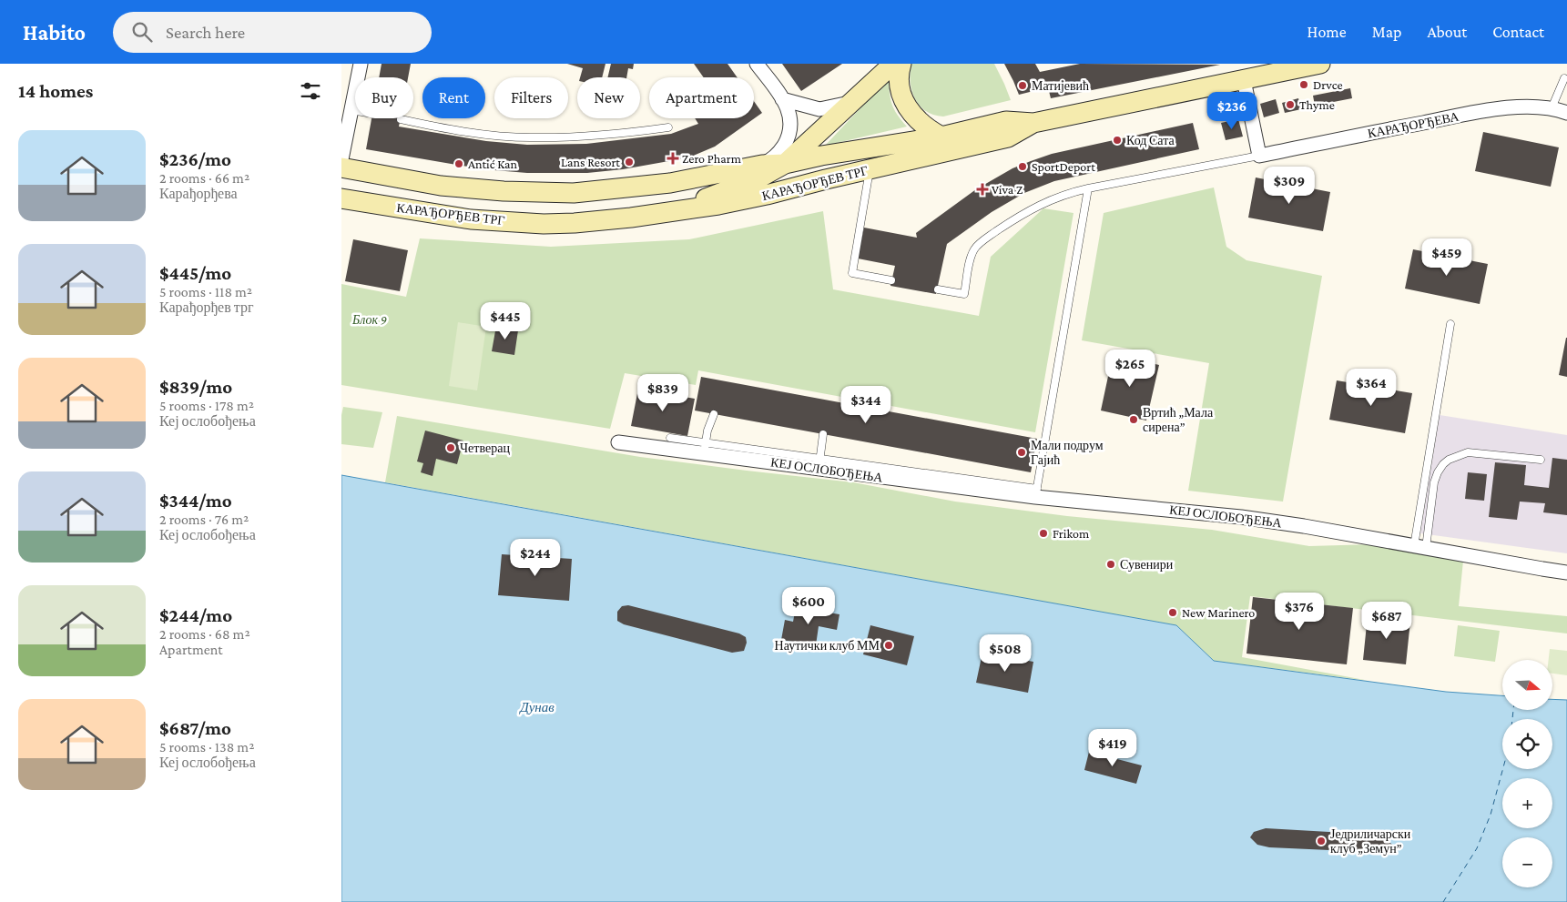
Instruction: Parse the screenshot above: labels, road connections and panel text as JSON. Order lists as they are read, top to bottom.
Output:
{
  "streets": {
    "main road": ["КАРАЂОРЂЕВ ТРГ"],
    "street": ["КАРАЂОРЂЕВА", "КЕЈ ОСЛОБОЂЕЊА"]
  },
  "water": ["Дунав"],
  "parks": ["Блок 9"],
  "places": {
    "other": [
      "Drvce",
      "Матијевић",
      "Thyme",
      "Код Сата",
      "Lans Resort",
      "Antić Kan",
      "SportDeport",
      "Вртић „Мала сирена”",
      "Четверац",
      "Мали подрум Гајић",
      "Frikom",
      "Сувенири",
      "New Marinero",
      "Наутички клуб ММ",
      "Једриличарски клуб „Земун”"
    ],
    "health": ["Zero Pharm", "Viva Z"]
  },
  "north": "right",
  "page": {
    "header": "Habito",
    "search": "Search here",
    "nav": [
      "Home",
      "Map",
      "About",
      "Contact"
    ],
    "heading": "14 homes",
    "chip": [
      "Buy",
      "Rent",
      "Filters",
      "New",
      "Apartment"
    ],
    "price": [
      "$236",
      "$309",
      "$459",
      "$445",
      "$265",
      "$364",
      "$839",
      "$344",
      "$244",
      "$600",
      "$376",
      "$687",
      "$508",
      "$419"
    ],
    "list": [
      {
        "name": "$236/mo",
        "note": "2 rooms · 66 m² · Карађорђева"
      },
      {
        "name": "$445/mo",
        "note": "5 rooms · 118 m² · Карађорђев трг"
      },
      {
        "name": "$839/mo",
        "note": "5 rooms · 178 m² · Кеј ослобођења"
      },
      {
        "name": "$344/mo",
        "note": "2 rooms · 76 m² · Кеј ослобођења"
      },
      {
        "name": "$244/mo",
        "note": "2 rooms · 68 m² · Apartment"
      },
      {
        "name": "$687/mo",
        "note": "5 rooms · 138 m² · Кеј ослобођења"
      }
    ],
    "map_buttons": ["+", "−"]
  }
}
